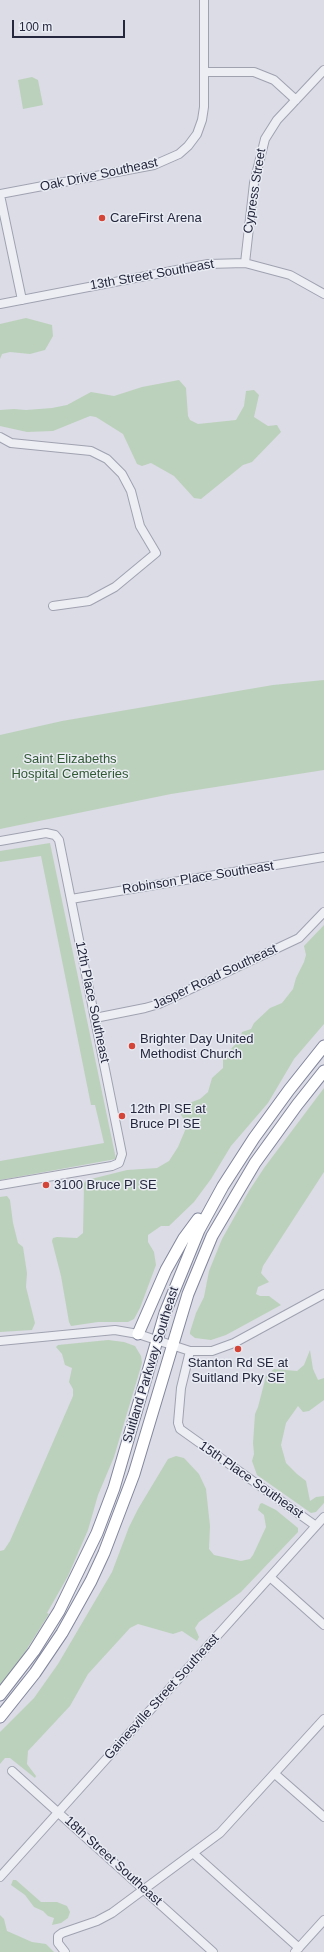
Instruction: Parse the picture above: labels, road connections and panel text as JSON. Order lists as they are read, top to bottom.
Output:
{
  "streets": {
    "highway": ["Suitland Parkway Southeast"],
    "street": [
      "Oak Drive Southeast",
      "Cypress Street",
      "13th Street Southeast",
      "Robinson Place Southeast",
      "Jasper Road Southeast",
      "12th Place Southeast",
      "15th Place Southeast",
      "Gainesville Street Southeast",
      "18th Street Southeast"
    ]
  },
  "crossings": [
    ["Cypress Street", "13th Street Southeast"],
    ["Robinson Place Southeast", "12th Place Southeast"],
    ["Jasper Road Southeast", "12th Place Southeast"],
    ["15th Place Southeast", "Gainesville Street Southeast"],
    ["Gainesville Street Southeast", "18th Street Southeast"]
  ],
  "parks": ["Saint Elizabeths Hospital Cemeteries"],
  "places": [
    "CareFirst Arena",
    "Brighter Day United Methodist Church",
    "12th Pl SE at Bruce Pl SE",
    "3100 Bruce Pl SE",
    "Stanton Rd SE at Suitland Pky SE"
  ],
  "scale_bar": "100 m"
}
